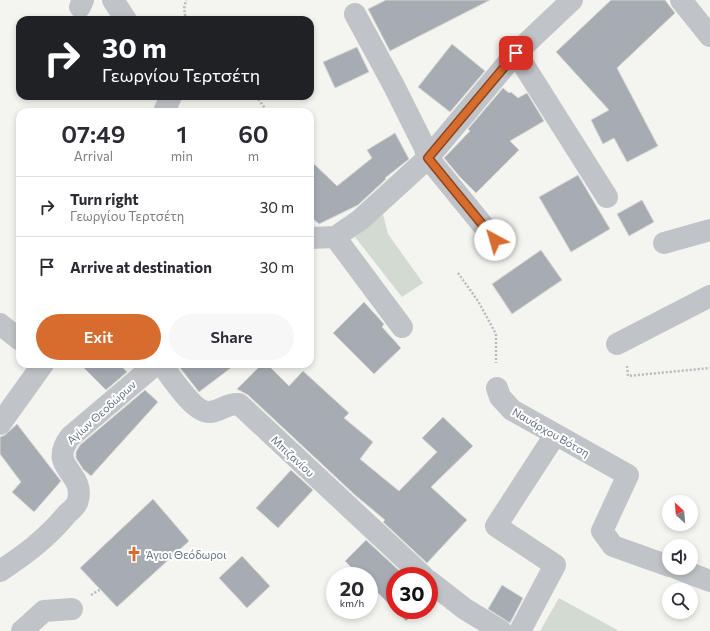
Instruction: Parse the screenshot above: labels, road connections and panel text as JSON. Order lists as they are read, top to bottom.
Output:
{
  "streets": {
    "street": ["Αγίων Θεοδώρων", "Ναυάρχου Βότση", "Μπιζανίου"]
  },
  "places": {
    "church": ["Άγιοι Θεόδωροι"]
  },
  "north": "top left",
  "page": {
    "turn": ["30 m", "Γεωργίου Τερτσέτη"],
    "eta": [
      "07:49",
      "Arrival",
      "1",
      "min",
      "60",
      "m"
    ],
    "list": [
      {
        "name": "Turn right",
        "note": "Γεωργίου Τερτσέτη",
        "value": "30 m"
      },
      {
        "name": "Arrive at destination",
        "value": "30 m"
      }
    ],
    "buttons": ["Exit", "Share"],
    "speed": "20 km/h",
    "limit": "30"
  }
}
